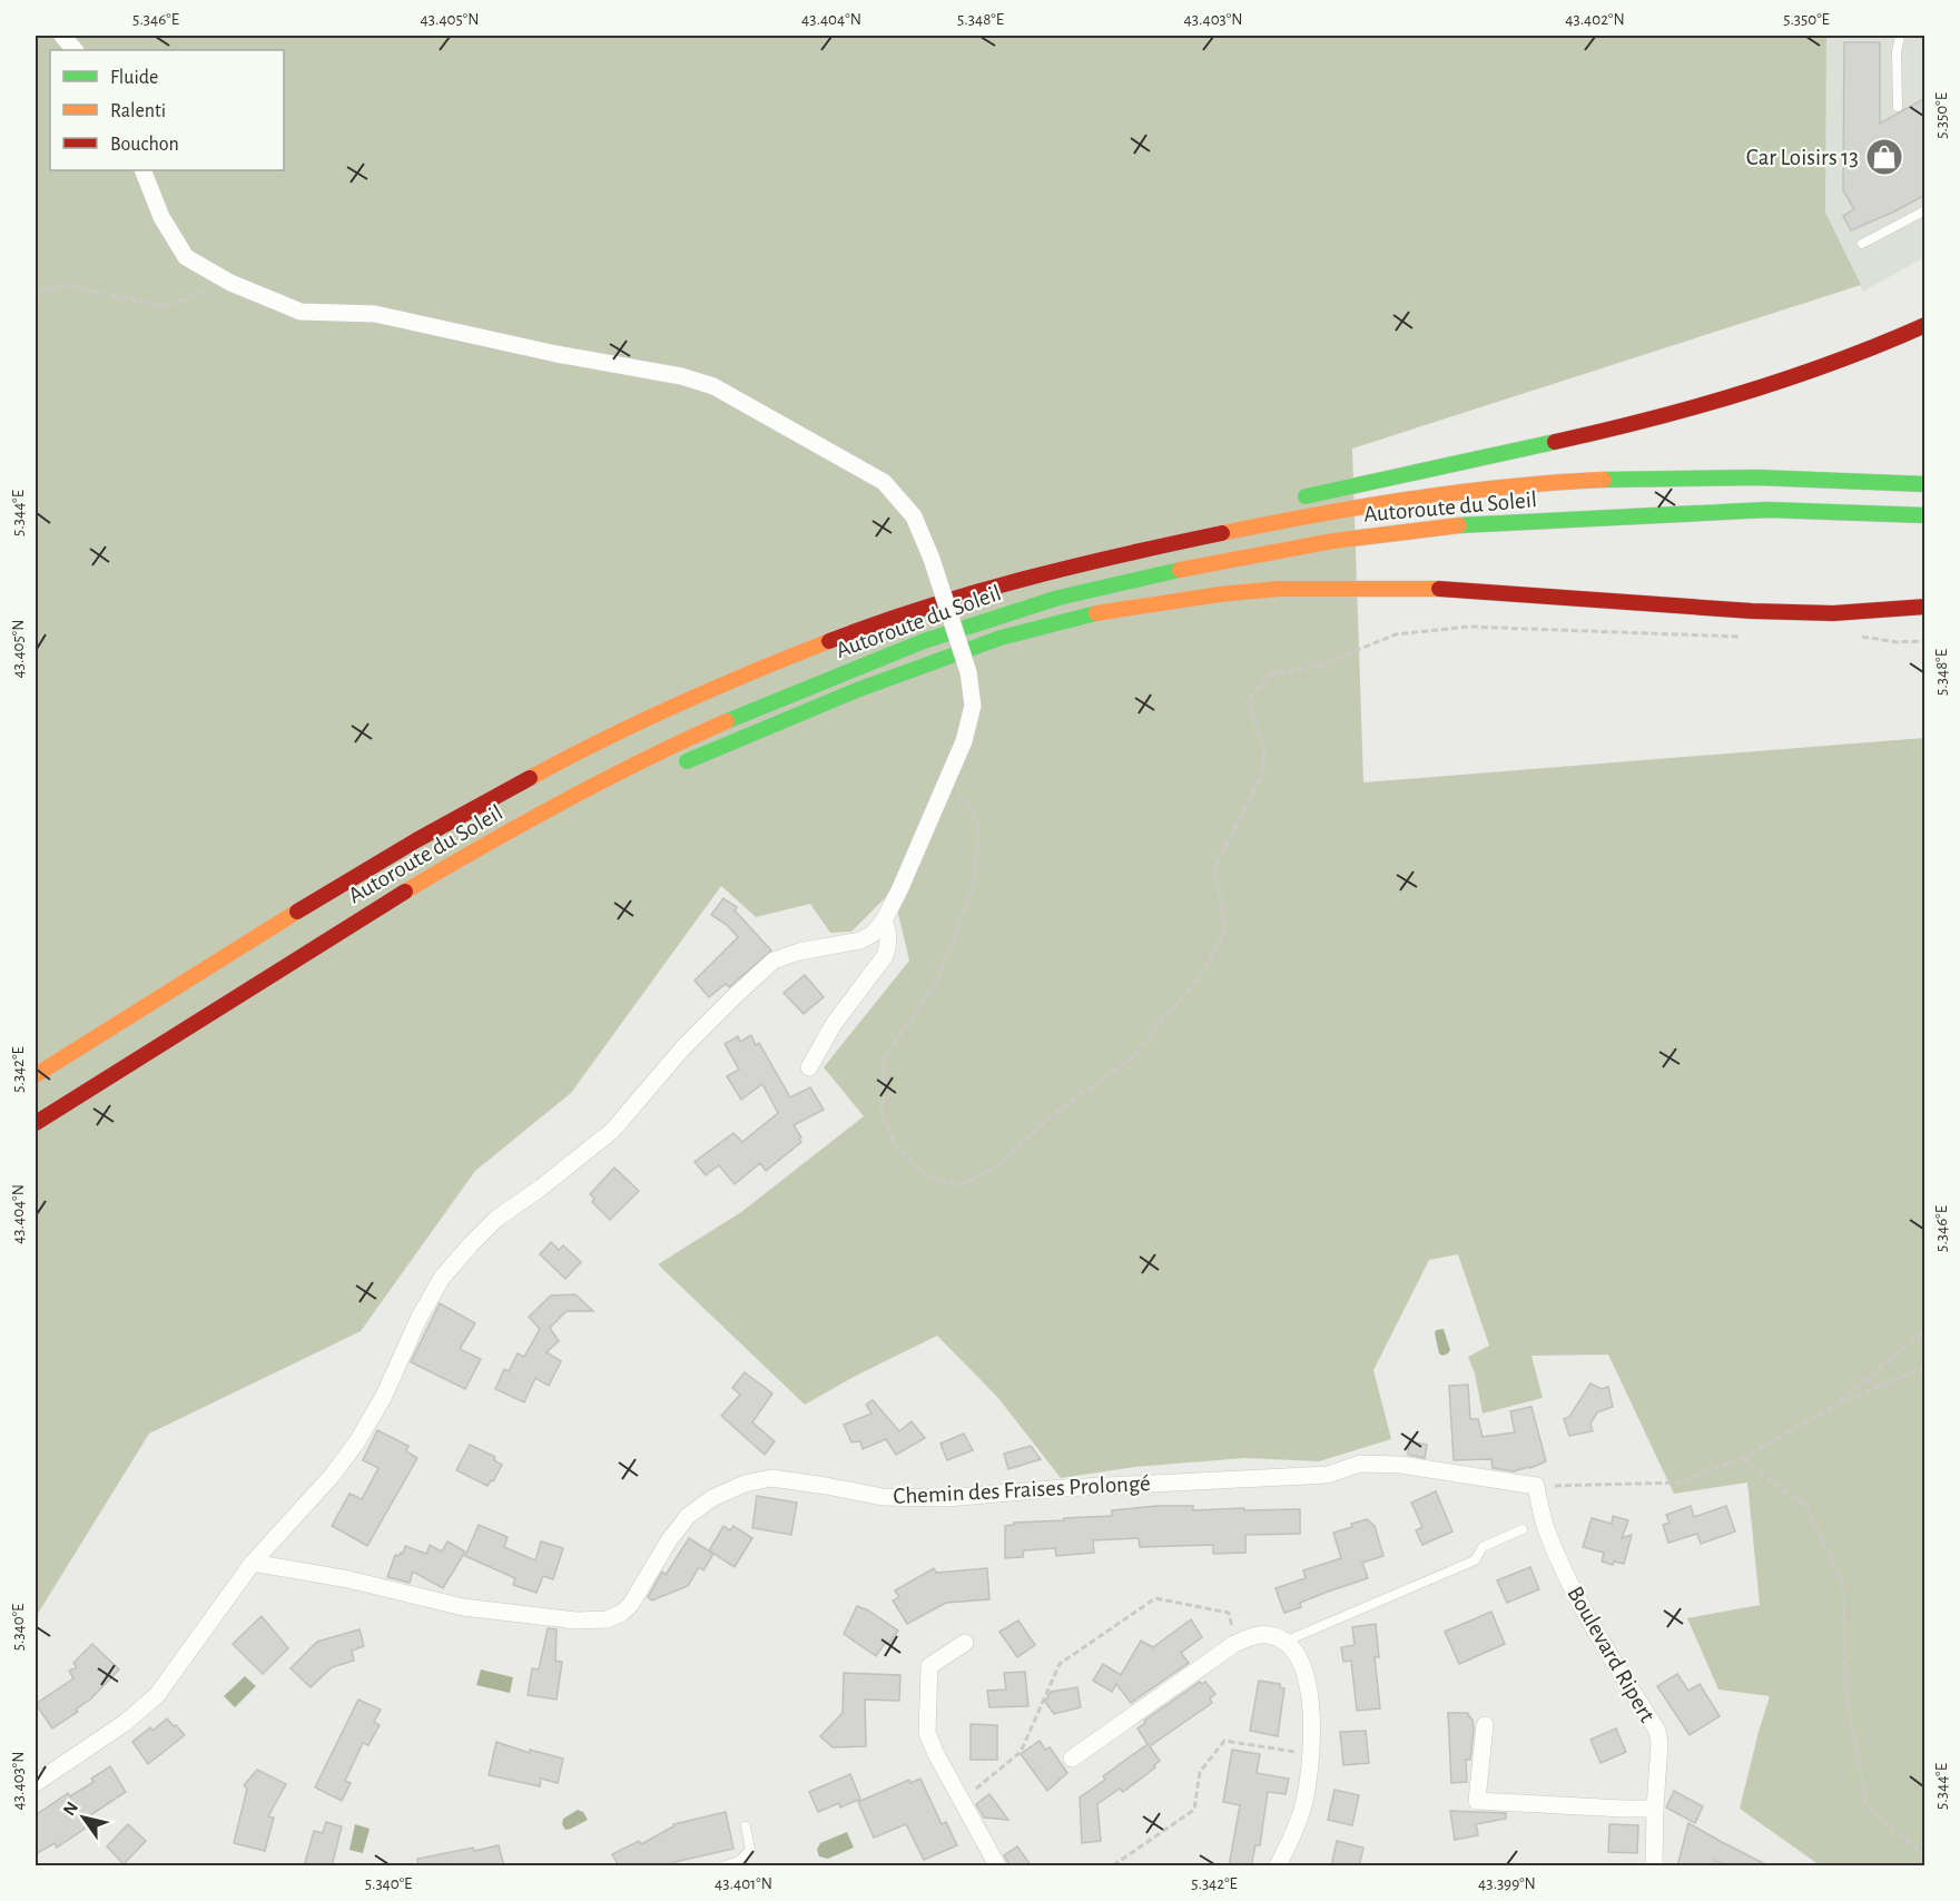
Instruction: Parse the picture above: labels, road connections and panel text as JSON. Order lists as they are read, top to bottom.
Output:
{
  "streets": {
    "highway": ["Autoroute du Soleil"],
    "street": ["Chemin des Fraises Prolongé", "Boulevard Ripert"]
  },
  "crossings": [
    ["Chemin des Fraises Prolongé", "Boulevard Ripert"]
  ],
  "places": {
    "shop": ["Car Loisirs 13"]
  },
  "legend": ["Fluide", "Ralenti", "Bouchon"],
  "north": "top left",
  "coordinates": [
    "5.346°E",
    "43.405°N",
    "43.404°N",
    "5.348°E",
    "43.403°N",
    "43.402°N",
    "5.350°E",
    "5.344°E",
    "5.342°E",
    "5.340°E",
    "43.401°N",
    "43.399°N"
  ]
}
